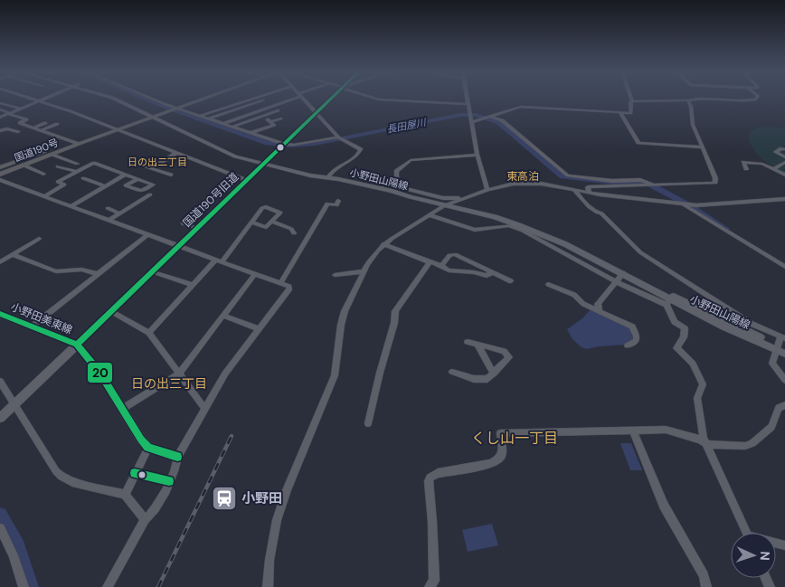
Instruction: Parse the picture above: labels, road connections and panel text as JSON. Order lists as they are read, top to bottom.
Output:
{
  "streets": {
    "highway": ["国道190号"],
    "main road": ["小野田山陽線", "小野田美東線"],
    "street": ["国道190号旧道"]
  },
  "crossings": [
    ["国道190号", "小野田山陽線"],
    ["小野田山陽線", "国道190号旧道"],
    ["国道190号旧道", "小野田美東線"]
  ],
  "districts": [
    "日の出二丁目",
    "東高泊",
    "日の出三丁目",
    "くし山一丁目"
  ],
  "water": ["長田屋川"],
  "places": {
    "station": ["小野田"]
  },
  "lines": ["transit line 20"],
  "north": "right"
}
